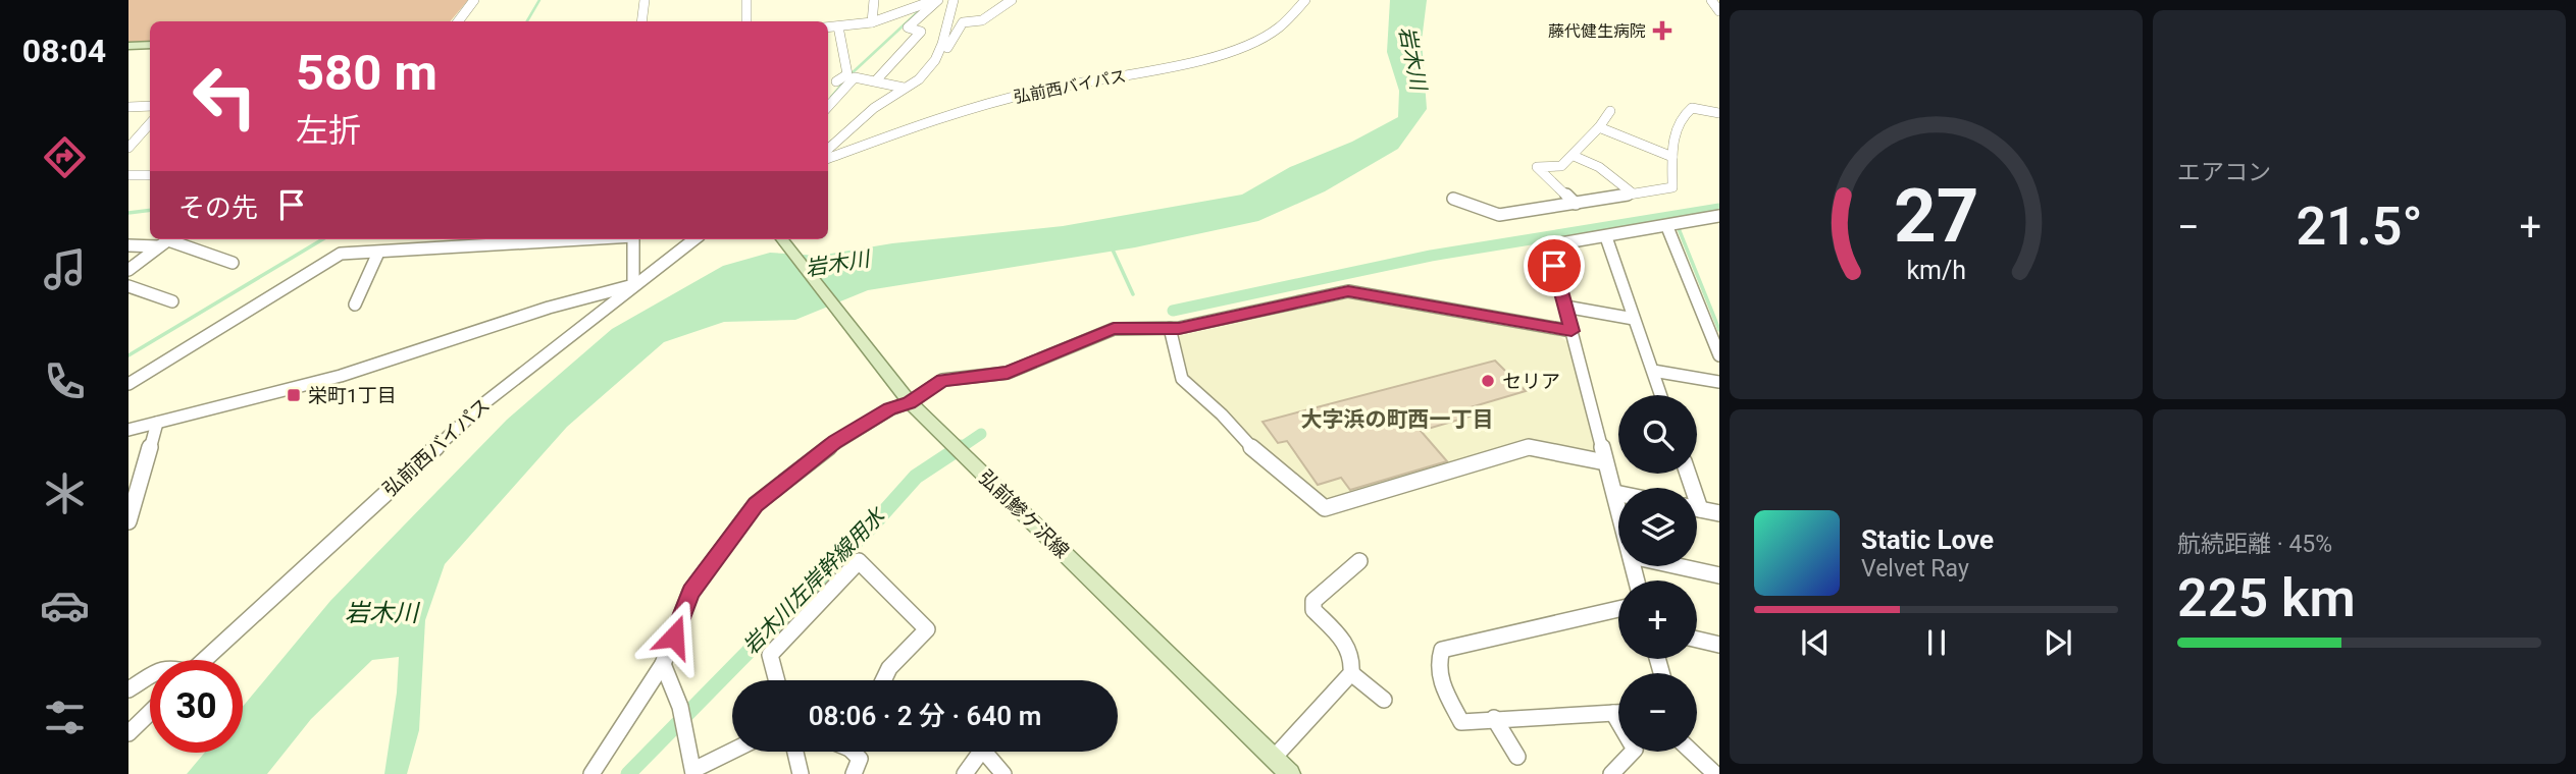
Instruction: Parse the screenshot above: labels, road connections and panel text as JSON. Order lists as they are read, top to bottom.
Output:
{
  "streets": {
    "main road": ["弘前鰺ケ沢線"],
    "street": ["弘前西バイパス"]
  },
  "districts": ["大字浜の町西一丁目"],
  "water": ["岩木川", "岩木川左岸幹線用水"],
  "places": {
    "health": ["藤代健生病院"],
    "other": ["セリア"],
    "transit": ["栄町1丁目"]
  },
  "page": {
    "tabs": "08:04",
    "tile": [
      "エアコン",
      ["航続距離 · 45%", "225 km"]
    ],
    "turn": ["580 m", "左折"],
    "then": "その先",
    "heat": ["−", "21.5°", "+"],
    "map_buttons": ["+", "−"],
    "song": ["Static Love", "Velvet Ray"],
    "limit": "30",
    "trip": "08:06 · 2 分 · 640 m",
    "gauge": ["27", "km/h"]
  }
}
